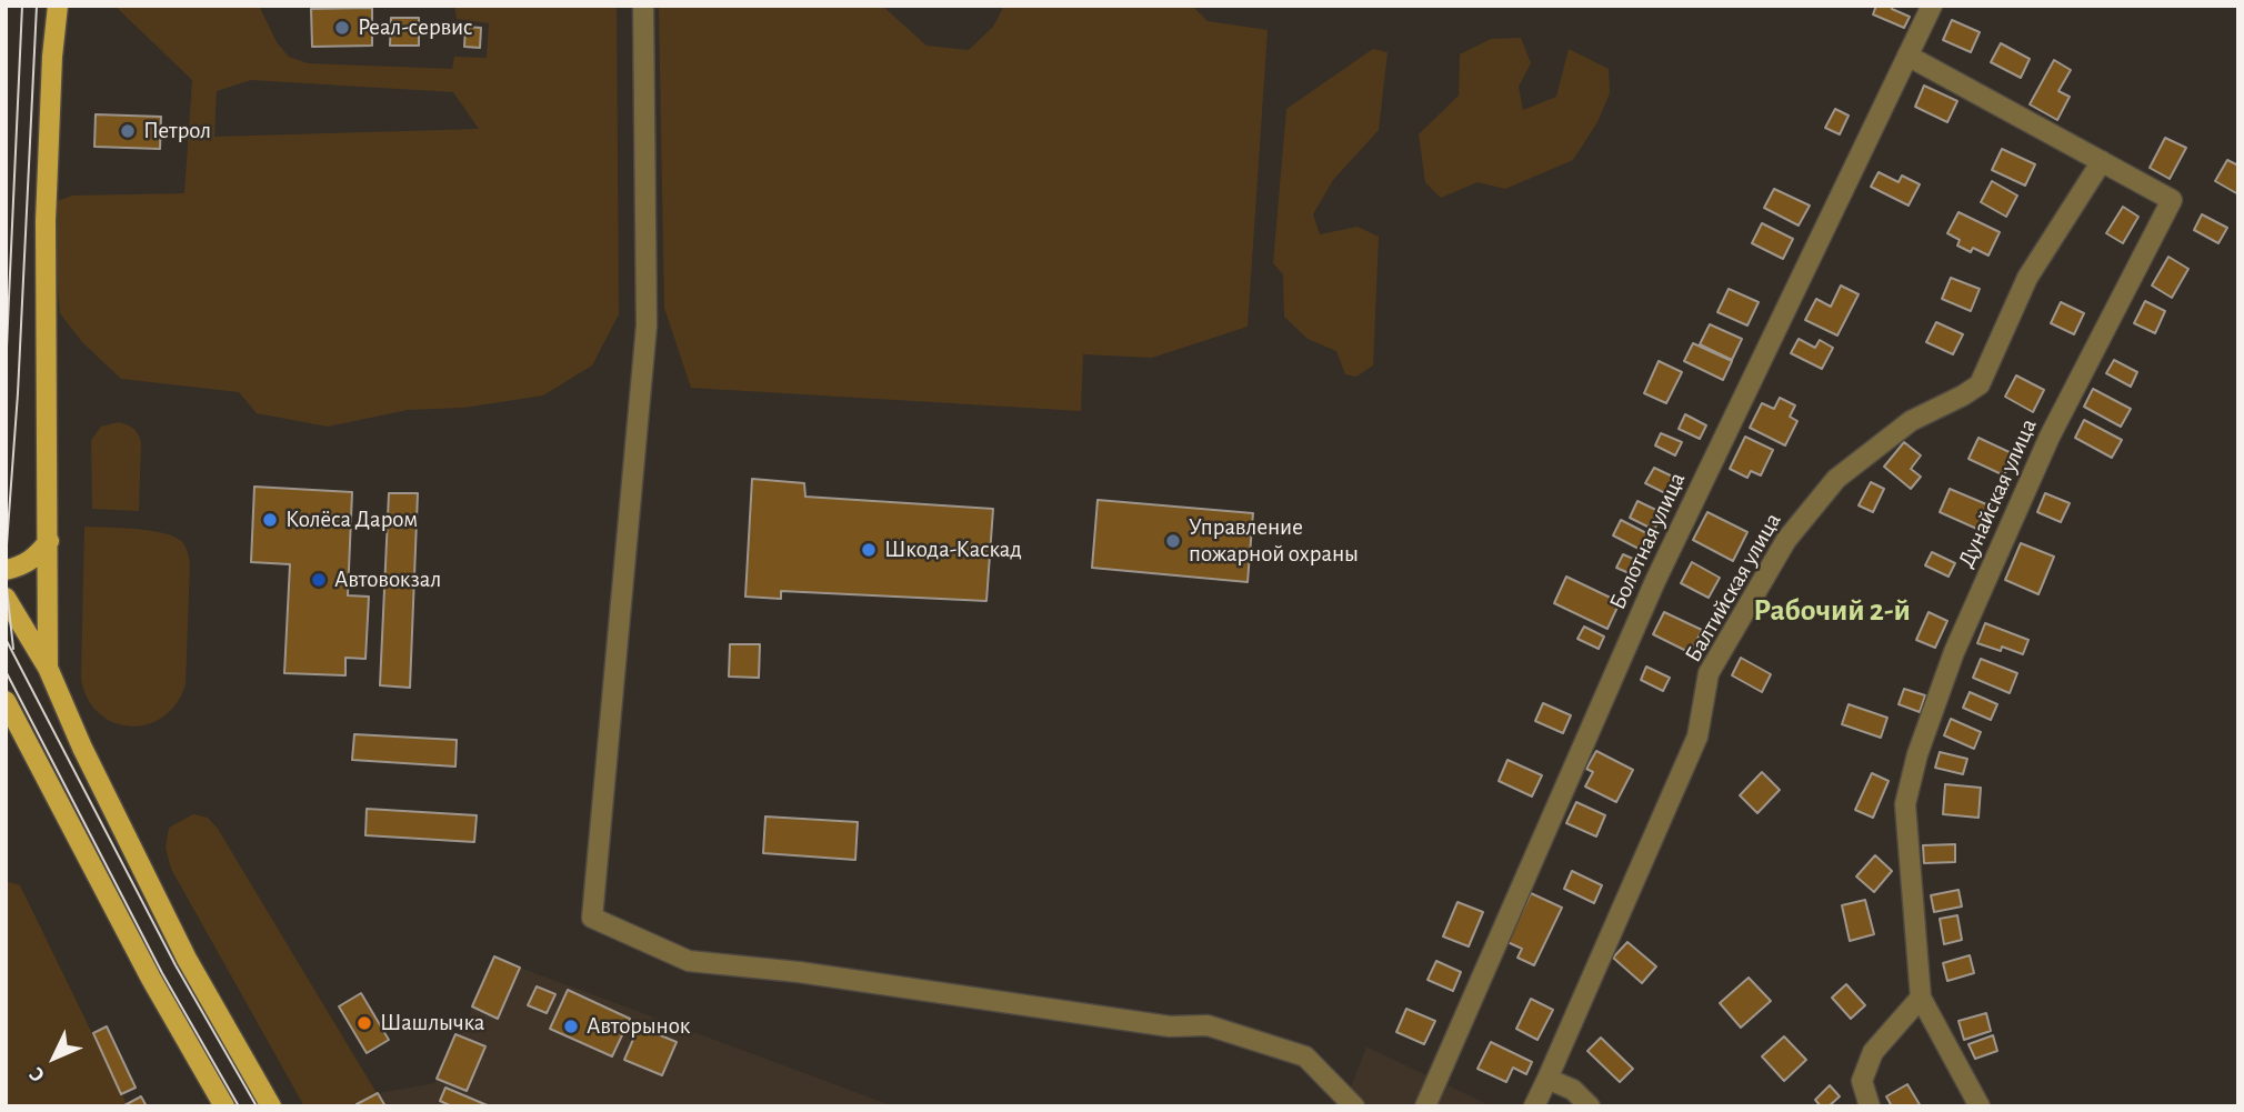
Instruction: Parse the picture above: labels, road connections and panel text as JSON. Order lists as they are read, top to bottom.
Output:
{
  "streets": {
    "street": ["Дунайская улица", "Болотная улица", "Балтийская улица"]
  },
  "crossings": [
    ["Дунайская улица", "Болотная улица"],
    ["Дунайская улица", "Балтийская улица"]
  ],
  "districts": ["Рабочий 2‑й"],
  "places": [
    "Реал-сервис",
    "Петрол",
    "Колёса Даром",
    "Управление пожарной охраны",
    "Шкода-Каскад",
    "Автовокзал",
    "Шашлычка",
    "Авторынок"
  ],
  "north": "bottom left"
}
